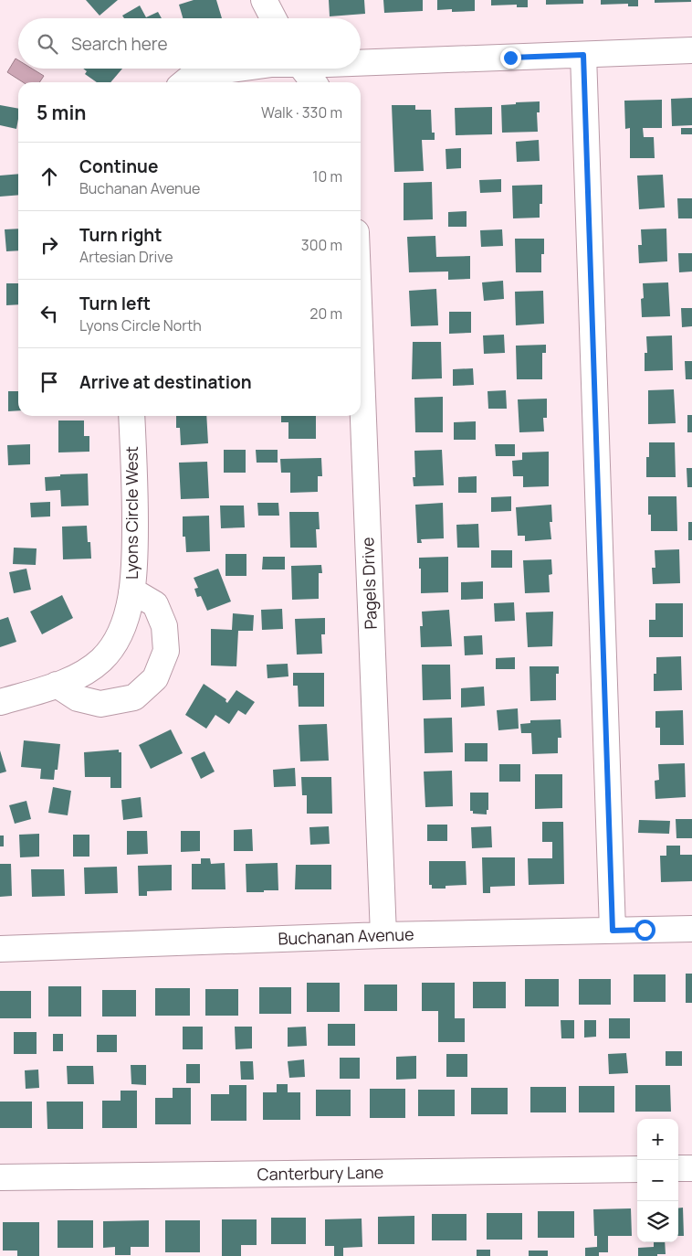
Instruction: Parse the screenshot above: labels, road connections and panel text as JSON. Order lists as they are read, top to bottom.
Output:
{
  "streets": {
    "street": [
      "Lyons Circle West",
      "Pagels Drive",
      "Buchanan Avenue",
      "Canterbury Lane"
    ]
  },
  "crossings": [
    ["Pagels Drive", "Buchanan Avenue"]
  ],
  "page": {
    "search": "Search here",
    "heading": ["5 min", "Walk · 330 m"],
    "list": [
      ["Continue", "Buchanan Avenue", "10 m"],
      ["Turn right", "Artesian Drive", "300 m"],
      ["Turn left", "Lyons Circle North", "20 m"],
      "Arrive at destination"
    ],
    "map_buttons": ["+", "−"]
  }
}
